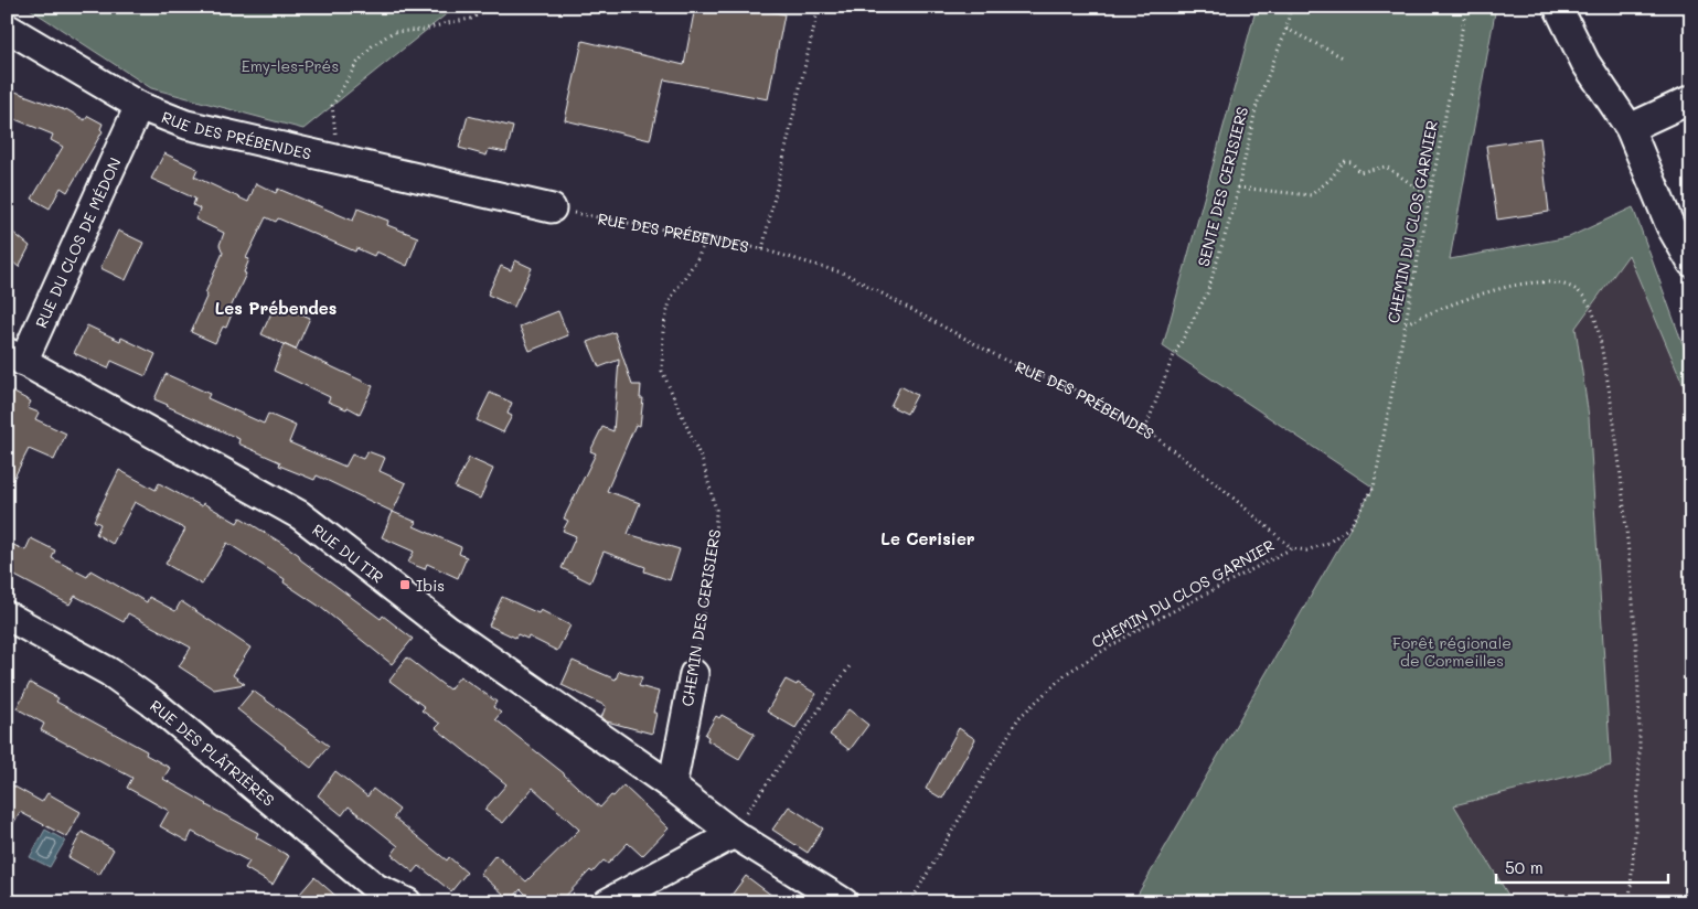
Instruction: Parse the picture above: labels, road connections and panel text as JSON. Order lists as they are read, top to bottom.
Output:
{
  "streets": {
    "street": [
      "RUE DES PRÉBENDES",
      "RUE DU CLOS DE MÉDON",
      "RUE DU TIR",
      "CHEMIN DES CERISIERS",
      "RUE DES PLÂTRIÈRES"
    ],
    "path": ["SENTE DES CERISIERS", "CHEMIN DU CLOS GARNIER"]
  },
  "crossings": [
    ["RUE DES PRÉBENDES", "SENTE DES CERISIERS"],
    ["RUE DES PRÉBENDES", "CHEMIN DU CLOS GARNIER"],
    ["RUE DES PRÉBENDES", "RUE DU CLOS DE MÉDON"],
    ["RUE DES PRÉBENDES", "CHEMIN DES CERISIERS"],
    ["RUE DU CLOS DE MÉDON", "RUE DU TIR"],
    ["RUE DU TIR", "CHEMIN DES CERISIERS"]
  ],
  "districts": ["Les Prébendes", "Le Cerisier"],
  "parks": ["Emy-les-Prés", "Forêt régionale de Cormeilles"],
  "places": {
    "transit": ["Ibis"]
  },
  "scale_bar": "50 m"
}
